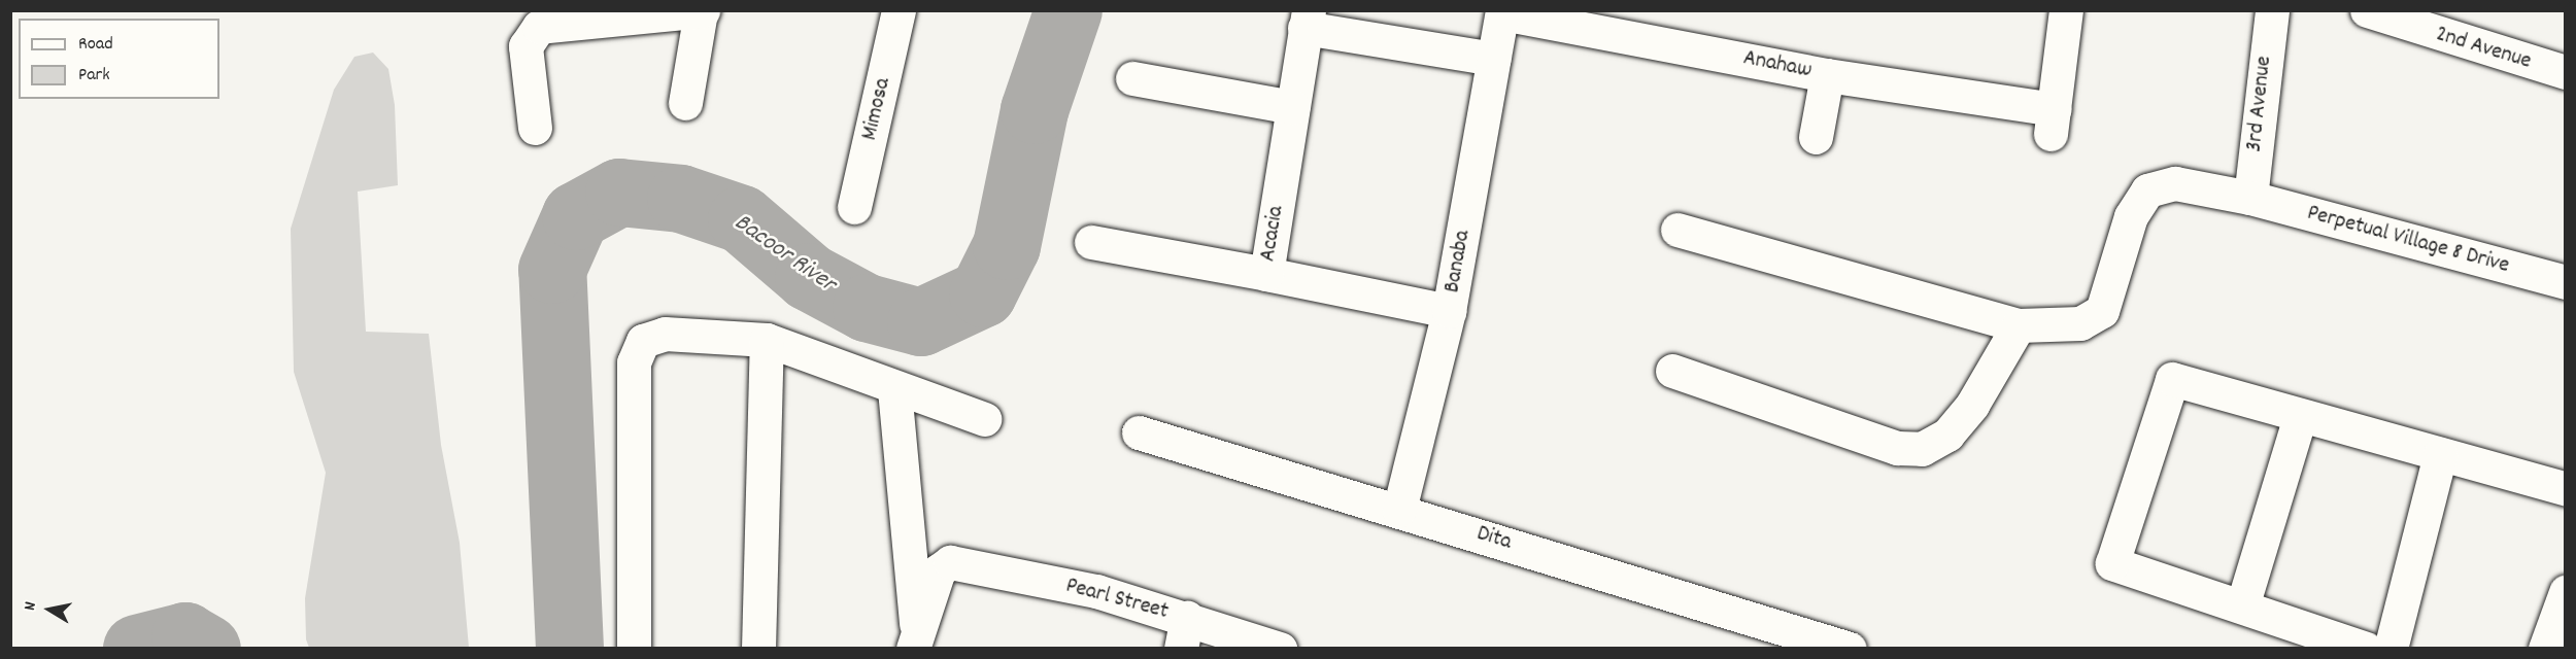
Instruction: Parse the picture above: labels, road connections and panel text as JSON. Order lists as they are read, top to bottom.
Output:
{
  "streets": {
    "street": [
      "2nd Avenue",
      "Anahaw",
      "3rd Avenue",
      "Mimosa",
      "Acacia",
      "Perpetual Village 8 Drive",
      "Banaba",
      "Dita",
      "Pearl Street"
    ]
  },
  "crossings": [
    ["Anahaw", "Banaba"],
    ["3rd Avenue", "Perpetual Village 8 Drive"],
    ["Acacia", "Banaba"],
    ["Banaba", "Dita"]
  ],
  "water": ["Bacoor River"],
  "legend": ["Road", "Park"],
  "north": "left"
}
